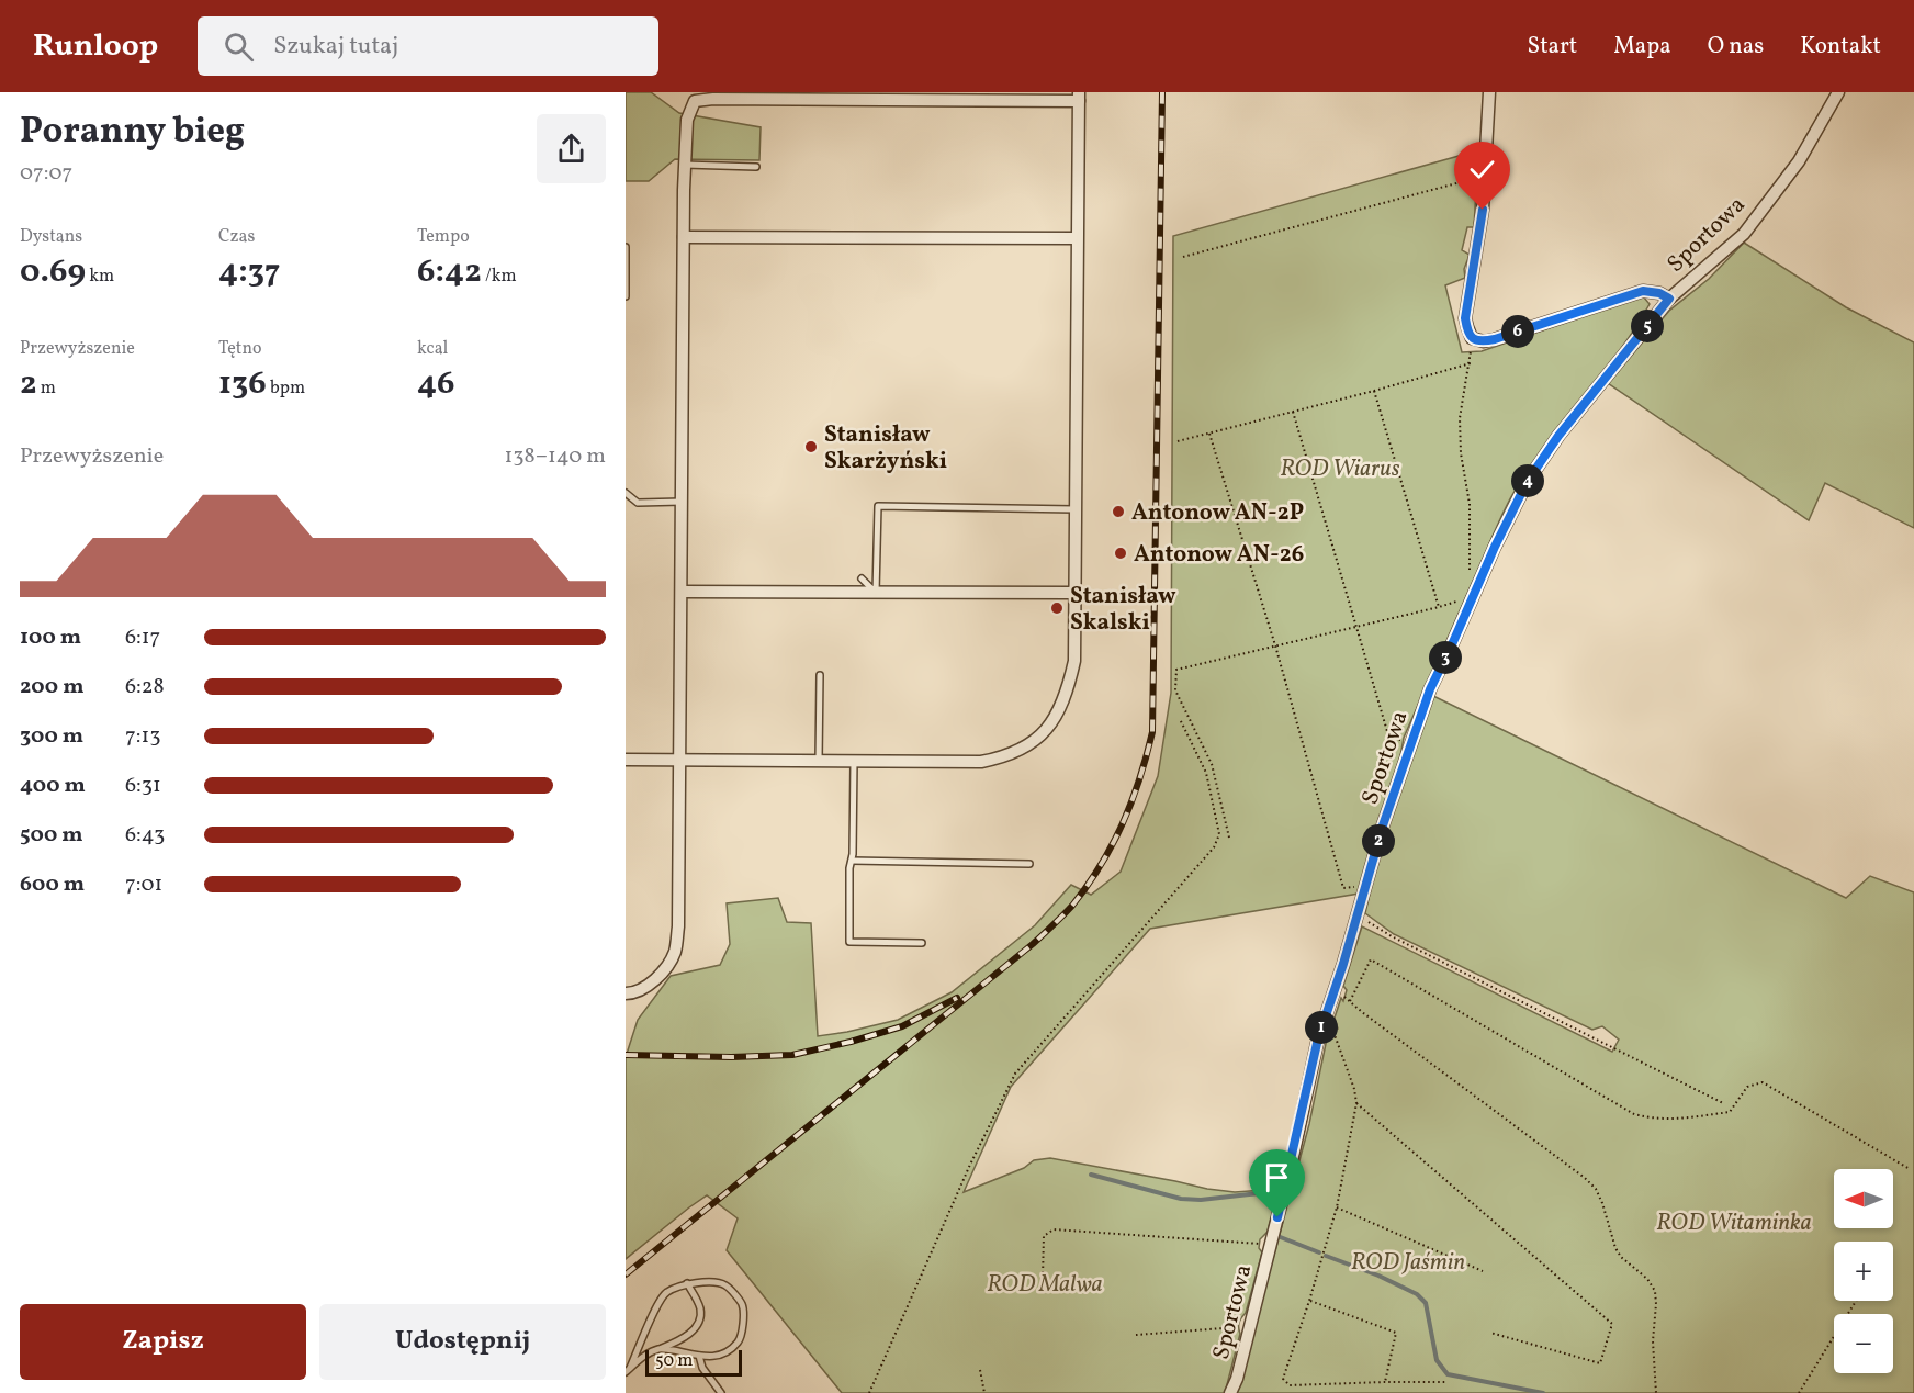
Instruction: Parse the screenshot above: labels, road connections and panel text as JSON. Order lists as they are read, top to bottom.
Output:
{
  "streets": {
    "street": ["Sportowa"]
  },
  "parks": [
    "ROD Wiarus",
    "ROD Witaminka",
    "ROD Jaśmin",
    "ROD Malwa"
  ],
  "places": [
    "Stanisław Skarżyński",
    "Antonow AN-2P",
    "Antonow AN-26",
    "Stanisław Skalski"
  ],
  "scale_bar": "50 m",
  "north": "left",
  "page": {
    "header": "Runloop",
    "search": "Szukaj tutaj",
    "nav": [
      "Start",
      "Mapa",
      "O nas",
      "Kontakt"
    ],
    "heading": ["Poranny bieg", "07:07"],
    "stats": [
      ["Dystans", "0.69 km"],
      ["Czas", "4:37"],
      ["Tempo", "6:42 /km"],
      ["Przewyższenie", "2 m"],
      ["Tętno", "136 bpm"],
      ["kcal", "46"]
    ],
    "pins": [
      "5",
      "6",
      "4",
      "3",
      "2",
      "1"
    ],
    "chart": ["Przewyższenie", "138–140 m"],
    "list": [
      {
        "name": "100 m",
        "note": "6:17"
      },
      {
        "name": "200 m",
        "note": "6:28"
      },
      {
        "name": "300 m",
        "note": "7:13"
      },
      {
        "name": "400 m",
        "note": "6:31"
      },
      {
        "name": "500 m",
        "note": "6:43"
      },
      {
        "name": "600 m",
        "note": "7:01"
      }
    ],
    "map_buttons": ["+", "−"],
    "buttons": ["Zapisz", "Udostępnij"],
    "scale": "50 m"
  }
}
